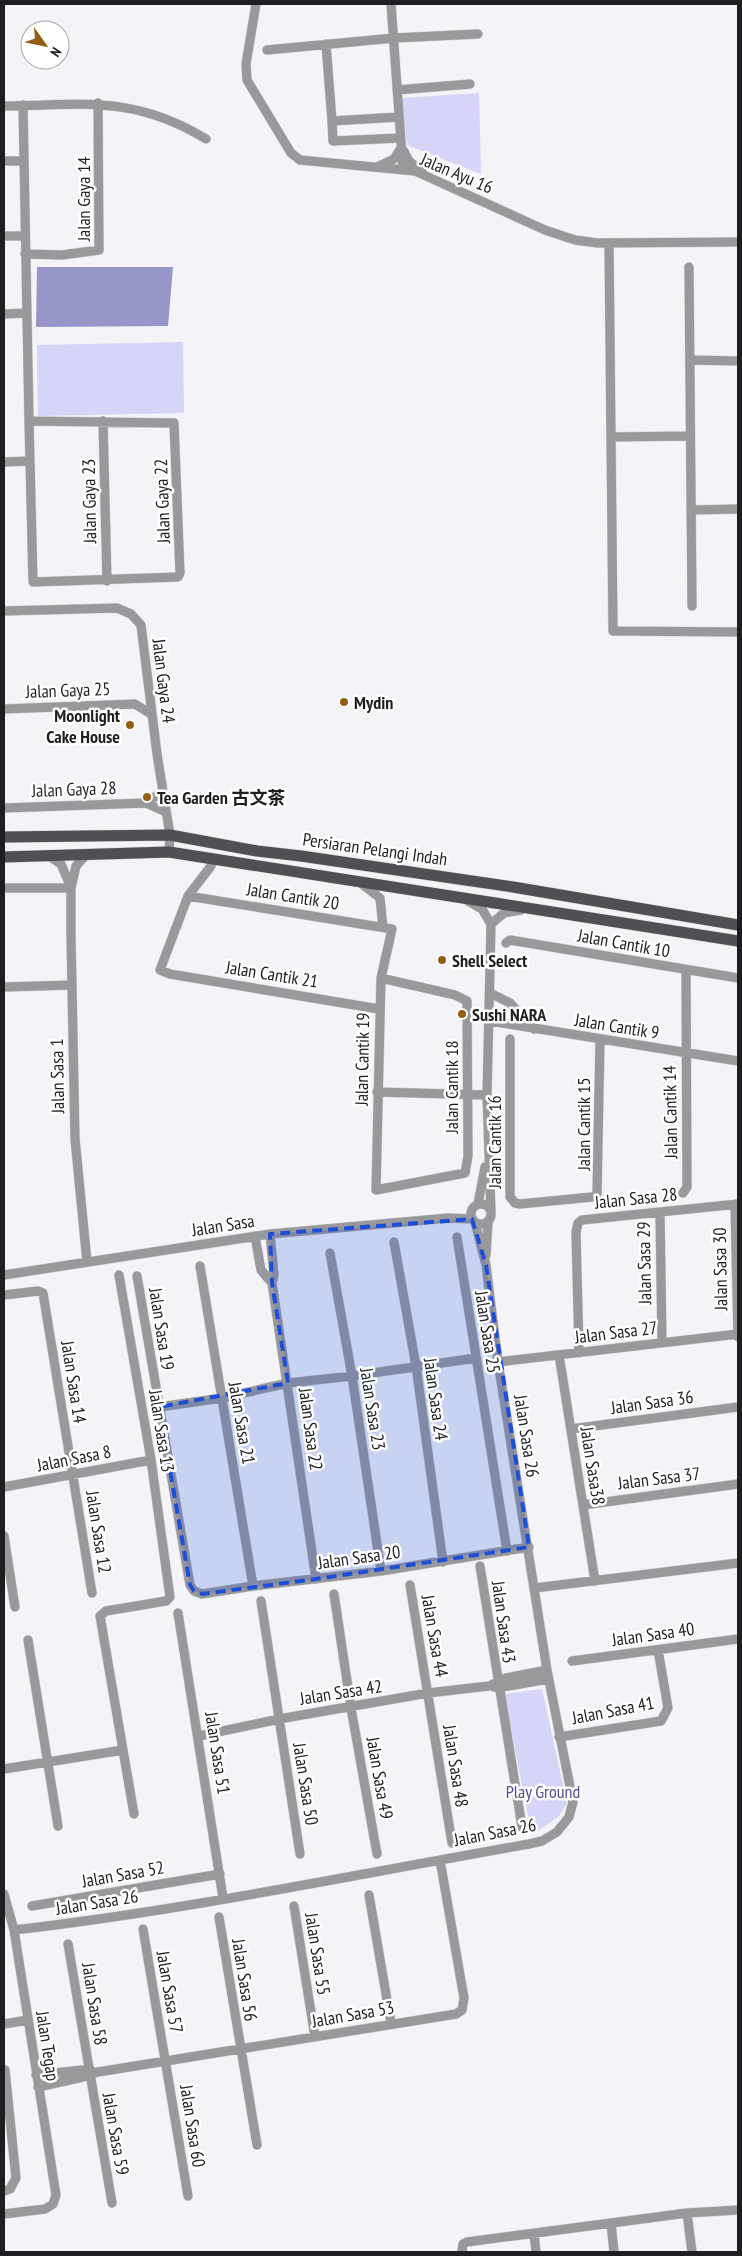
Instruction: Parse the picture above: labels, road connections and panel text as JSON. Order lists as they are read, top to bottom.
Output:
{
  "streets": {
    "main road": ["Persiaran Pelangi Indah"],
    "street": [
      "Jalan Ayu 16",
      "Jalan Gaya 14",
      "Jalan Gaya 23",
      "Jalan Gaya 22",
      "Jalan Gaya 24",
      "Jalan Gaya 25",
      "Jalan Gaya 28",
      "Jalan Cantik 20",
      "Jalan Cantik 10",
      "Jalan Cantik 21",
      "Jalan Cantik 9",
      "Jalan Cantik 19",
      "Jalan Sasa 1",
      "Jalan Cantik 18",
      "Jalan Cantik 14",
      "Jalan Cantik 15",
      "Jalan Cantik 16",
      "Jalan Sasa 28",
      "Jalan Sasa",
      "Jalan Sasa 29",
      "Jalan Sasa 30",
      "Jalan Sasa 19",
      "Jalan Sasa 25",
      "Jalan Sasa 27",
      "Jalan Sasa 14",
      "Jalan Sasa 24",
      "Jalan Sasa 36",
      "Jalan Sasa 23",
      "Jalan Sasa 21",
      "Jalan Sasa 22",
      "Jalan Sasa 13",
      "Jalan Sasa 26",
      "Jalan Sasa 8",
      "Jalan Sasa38",
      "Jalan Sasa 37",
      "Jalan Sasa 12",
      "Jalan Sasa 20",
      "Jalan Sasa 43",
      "Jalan Sasa 40",
      "Jalan Sasa 44",
      "Jalan Sasa 42",
      "Jalan Sasa 41",
      "Jalan Sasa 51",
      "Jalan Sasa 48",
      "Jalan Sasa 49",
      "Jalan Sasa 50",
      "Jalan Sasa 52",
      "Jalan Sasa 55",
      "Jalan Sasa 56",
      "Jalan Sasa 57",
      "Jalan Sasa 58",
      "Jalan Sasa 53",
      "Jalan Tegap",
      "Jalan Sasa 60",
      "Jalan Sasa 59"
    ]
  },
  "crossings": [
    ["Jalan Gaya 23", "Jalan Gaya 22"],
    ["Jalan Gaya 24", "Jalan Gaya 25"],
    ["Jalan Gaya 24", "Jalan Gaya 28"],
    ["Jalan Gaya 24", "Persiaran Pelangi Indah"],
    ["Persiaran Pelangi Indah", "Jalan Cantik 19"],
    ["Persiaran Pelangi Indah", "Jalan Sasa 1"],
    ["Jalan Cantik 20", "Jalan Cantik 21"],
    ["Jalan Cantik 20", "Jalan Cantik 19"],
    ["Jalan Cantik 10", "Jalan Cantik 14"],
    ["Jalan Cantik 21", "Jalan Cantik 19"],
    ["Jalan Cantik 9", "Jalan Cantik 14"],
    ["Jalan Cantik 9", "Jalan Cantik 15"],
    ["Jalan Cantik 19", "Jalan Cantik 18"],
    ["Jalan Sasa 1", "Jalan Sasa"],
    ["Jalan Cantik 15", "Jalan Cantik 16"],
    ["Jalan Sasa 28", "Jalan Sasa 29"],
    ["Jalan Sasa 28", "Jalan Sasa 30"],
    ["Jalan Sasa 28", "Jalan Sasa 27"],
    ["Jalan Sasa", "Jalan Sasa 22"],
    ["Jalan Sasa", "Jalan Sasa 26"],
    ["Jalan Sasa 29", "Jalan Sasa 27"],
    ["Jalan Sasa 30", "Jalan Sasa 27"],
    ["Jalan Sasa 19", "Jalan Sasa 20"],
    ["Jalan Sasa 25", "Jalan Sasa 20"],
    ["Jalan Sasa 27", "Jalan Sasa 26"],
    ["Jalan Sasa 27", "Jalan Sasa38"],
    ["Jalan Sasa 14", "Jalan Sasa 8"],
    ["Jalan Sasa 14", "Jalan Sasa 12"],
    ["Jalan Sasa 24", "Jalan Sasa 20"],
    ["Jalan Sasa 36", "Jalan Sasa38"],
    ["Jalan Sasa 23", "Jalan Sasa 20"],
    ["Jalan Sasa 21", "Jalan Sasa 20"],
    ["Jalan Sasa 22", "Jalan Sasa 20"],
    ["Jalan Sasa 13", "Jalan Sasa 8"],
    ["Jalan Sasa 26", "Jalan Sasa 20"],
    ["Jalan Sasa 26", "Jalan Sasa 42"],
    ["Jalan Sasa 26", "Jalan Sasa 41"],
    ["Jalan Sasa 26", "Jalan Sasa 51"],
    ["Jalan Sasa 26", "Jalan Sasa 53"],
    ["Jalan Sasa 26", "Jalan Tegap"],
    ["Jalan Sasa 8", "Jalan Sasa 12"],
    ["Jalan Sasa38", "Jalan Sasa 37"],
    ["Jalan Sasa 43", "Jalan Sasa 42"],
    ["Jalan Sasa 40", "Jalan Sasa 41"],
    ["Jalan Sasa 44", "Jalan Sasa 42"],
    ["Jalan Sasa 44", "Jalan Sasa 48"],
    ["Jalan Sasa 42", "Jalan Sasa 51"],
    ["Jalan Sasa 42", "Jalan Sasa 48"],
    ["Jalan Sasa 42", "Jalan Sasa 49"],
    ["Jalan Sasa 42", "Jalan Sasa 50"],
    ["Jalan Sasa 51", "Jalan Sasa 52"],
    ["Jalan Sasa 55", "Jalan Sasa 53"],
    ["Jalan Sasa 56", "Jalan Sasa 53"],
    ["Jalan Sasa 57", "Jalan Sasa 53"],
    ["Jalan Sasa 57", "Jalan Sasa 60"],
    ["Jalan Sasa 58", "Jalan Sasa 53"],
    ["Jalan Sasa 58", "Jalan Sasa 59"],
    ["Jalan Sasa 53", "Jalan Tegap"],
    ["Jalan Sasa 53", "Jalan Sasa 60"],
    ["Jalan Sasa 53", "Jalan Sasa 59"]
  ],
  "parks": ["Play Ground"],
  "places": [
    "Mydin",
    "Moonlight Cake House",
    "Tea Garden 古文茶",
    "Shell Select",
    "Sushi NARA"
  ],
  "north": "bottom right"
}
